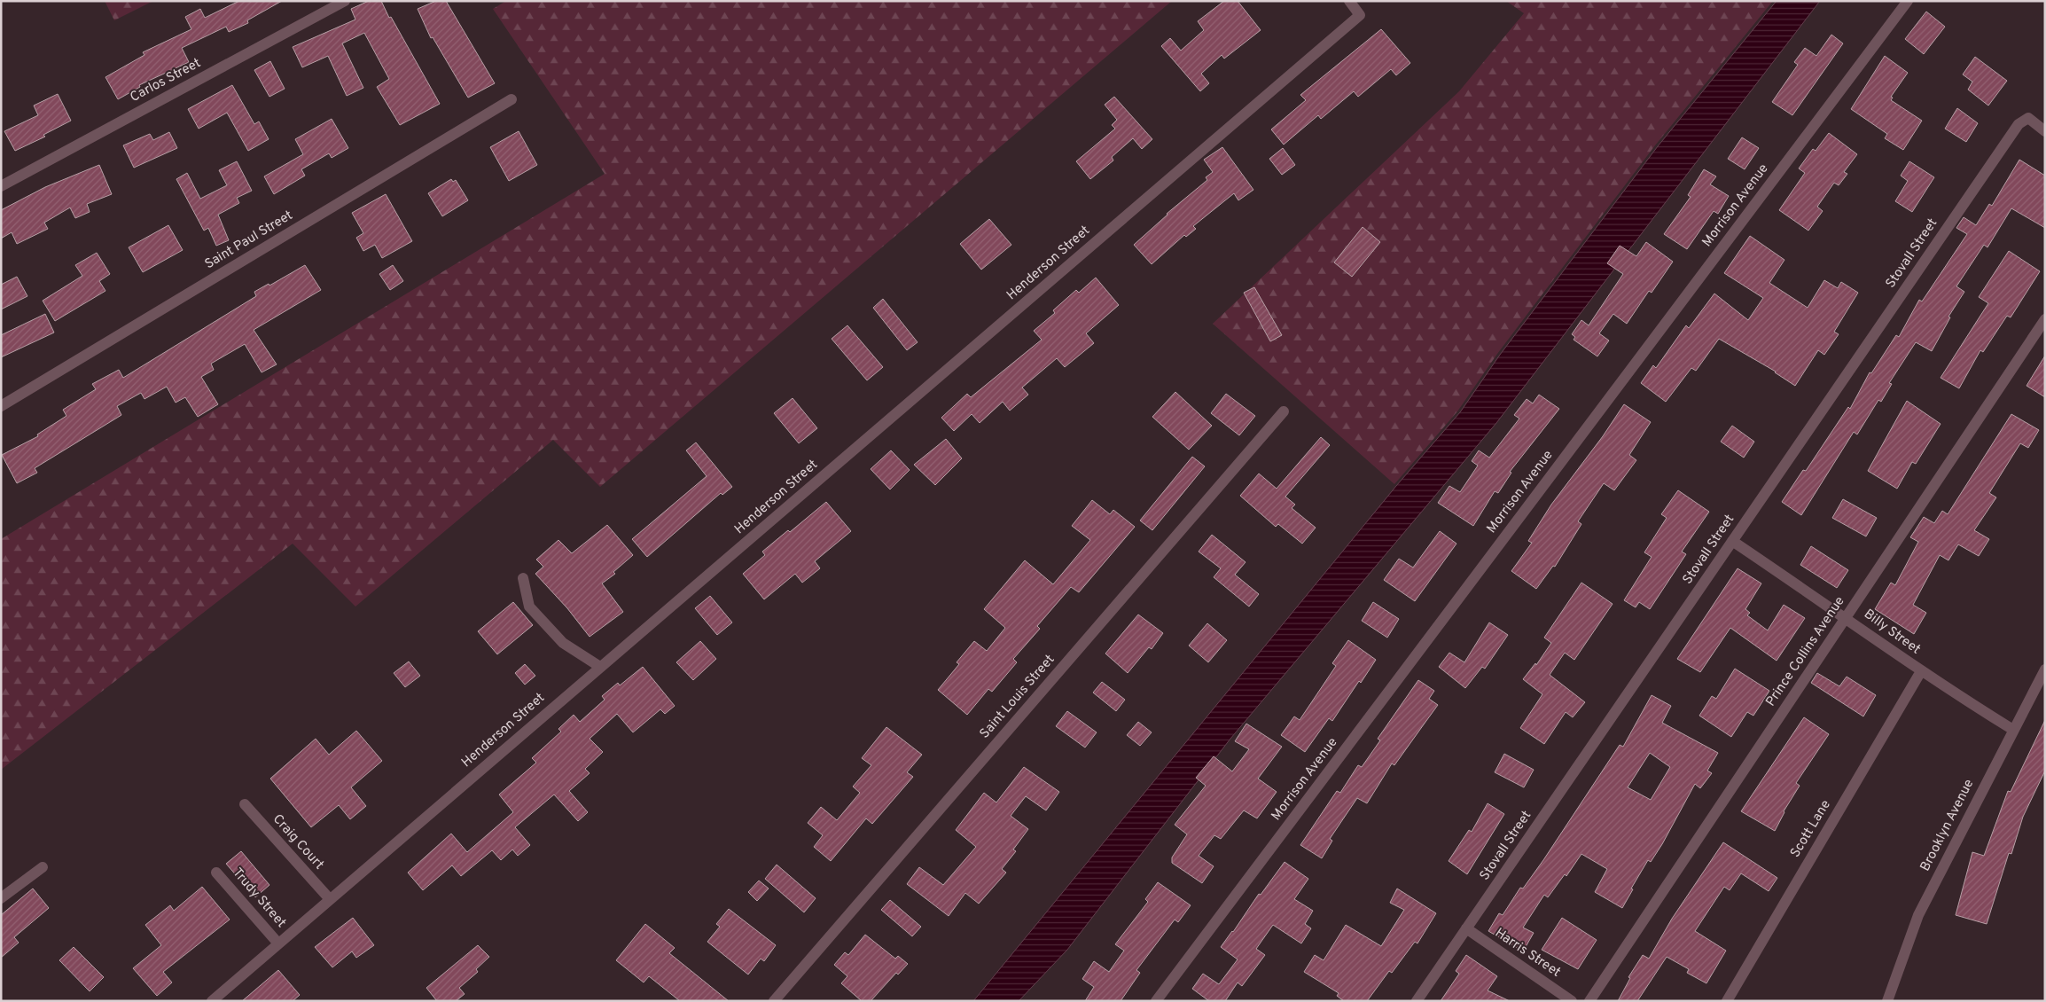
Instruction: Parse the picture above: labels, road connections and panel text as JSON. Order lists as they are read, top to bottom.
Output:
{
  "streets": {
    "street": [
      "Carlos Street",
      "Morrison Avenue",
      "Saint Paul Street",
      "Stovall Street",
      "Henderson Street",
      "Billy Street",
      "Prince Collins Avenue",
      "Saint Louis Street",
      "Brooklyn Avenue",
      "Scott Lane",
      "Craig Court",
      "Trudy Street",
      "Harris Street"
    ]
  },
  "crossings": [
    ["Stovall Street", "Billy Street"],
    ["Stovall Street", "Harris Street"],
    ["Henderson Street", "Craig Court"],
    ["Henderson Street", "Trudy Street"],
    ["Billy Street", "Prince Collins Avenue"],
    ["Billy Street", "Brooklyn Avenue"],
    ["Billy Street", "Scott Lane"]
  ]
}
